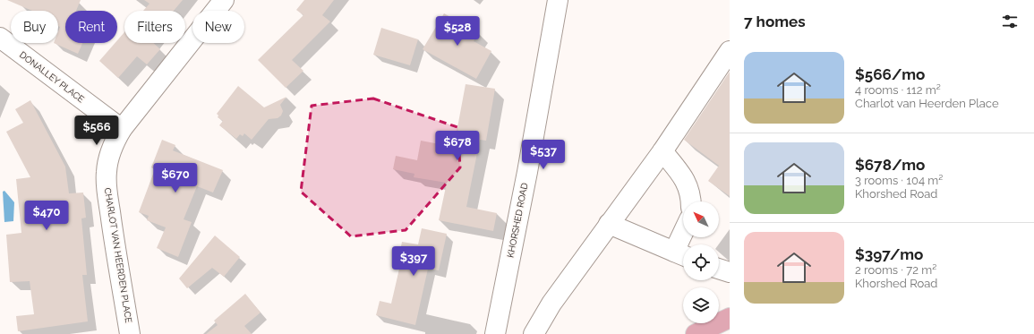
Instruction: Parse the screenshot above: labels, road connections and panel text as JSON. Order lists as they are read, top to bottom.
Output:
{
  "streets": {
    "street": ["DONALLEY PLACE", "KHORSHED ROAD", "CHARLOT VAN HEERDEN PLACE"]
  },
  "crossings": [
    ["DONALLEY PLACE", "CHARLOT VAN HEERDEN PLACE"]
  ],
  "north": "top left",
  "page": {
    "heading": "7 homes",
    "chip": [
      "Buy",
      "Rent",
      "Filters",
      "New"
    ],
    "price": [
      "$528",
      "$566",
      "$678",
      "$537",
      "$670",
      "$470",
      "$397"
    ],
    "list": [
      {
        "name": "$566/mo",
        "note": "4 rooms · 112 m² · Charlot van Heerden Place"
      },
      {
        "name": "$678/mo",
        "note": "3 rooms · 104 m² · Khorshed Road"
      },
      {
        "name": "$397/mo",
        "note": "2 rooms · 72 m² · Khorshed Road"
      }
    ]
  }
}
